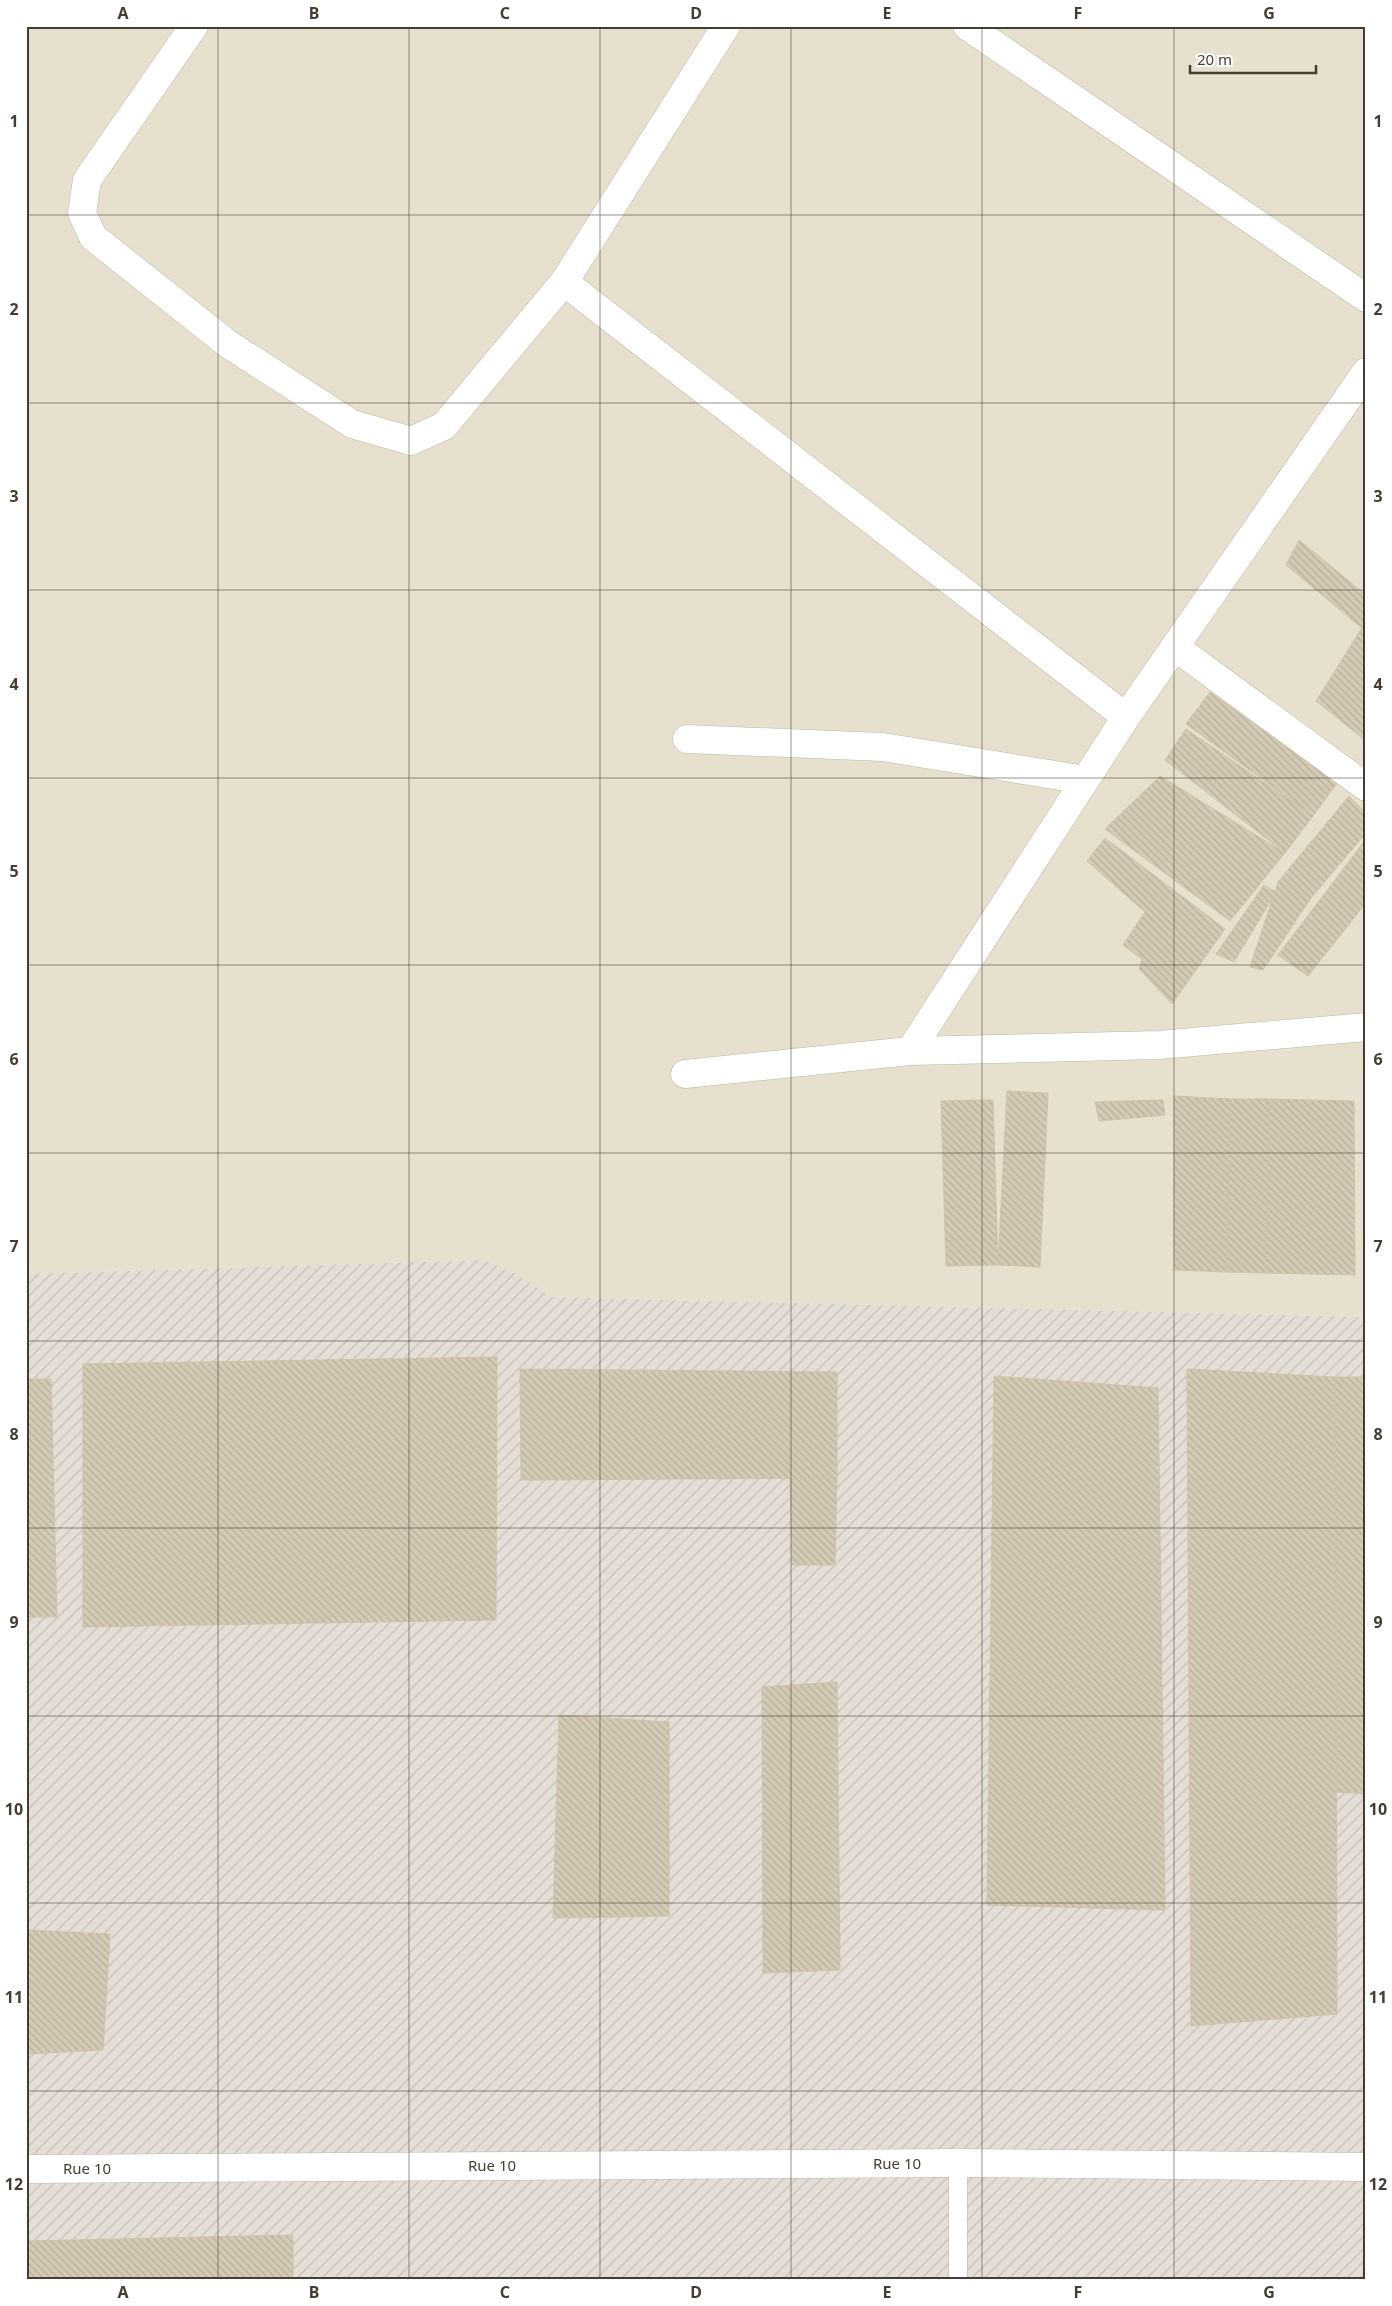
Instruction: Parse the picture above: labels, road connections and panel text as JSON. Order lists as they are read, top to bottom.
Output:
{
  "streets": {
    "street": ["Rue 10"]
  },
  "scale_bar": "20 m",
  "grid": {
    "columns": [
      "A",
      "B",
      "C",
      "D",
      "E",
      "F",
      "G"
    ],
    "rows": [
      "1",
      "2",
      "3",
      "4",
      "5",
      "6",
      "7",
      "8",
      "9",
      "10",
      "11",
      "12"
    ]
  }
}
